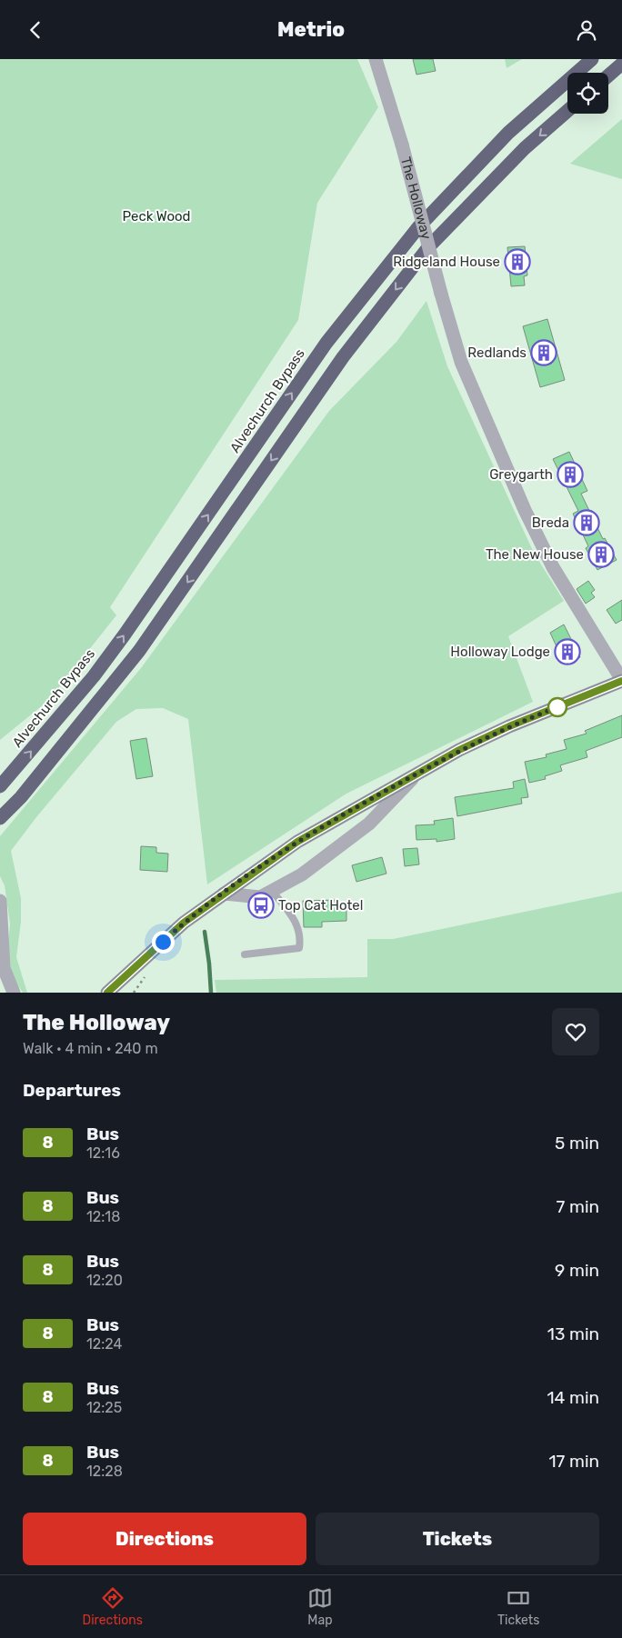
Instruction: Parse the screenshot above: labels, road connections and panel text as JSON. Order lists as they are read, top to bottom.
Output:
{
  "streets": {
    "highway": ["Alvechurch Bypass"],
    "street": ["The Holloway"]
  },
  "parks": ["Peck Wood"],
  "places": {
    "building": [
      "Ridgeland House",
      "Redlands",
      "Greygarth",
      "Breda",
      "The New House",
      "Holloway Lodge"
    ],
    "bus stop": ["Top Cat Hotel"]
  },
  "lines": ["bus line 8"],
  "page": {
    "header": "Metrio",
    "heading": [
      ["The Holloway", "Walk · 4 min · 240 m"],
      "Departures"
    ],
    "list": [
      {
        "mark": "8",
        "name": "Bus",
        "note": "12:16",
        "value": "5 min"
      },
      {
        "mark": "8",
        "name": "Bus",
        "note": "12:18",
        "value": "7 min"
      },
      {
        "mark": "8",
        "name": "Bus",
        "note": "12:20",
        "value": "9 min"
      },
      {
        "mark": "8",
        "name": "Bus",
        "note": "12:24",
        "value": "13 min"
      },
      {
        "mark": "8",
        "name": "Bus",
        "note": "12:25",
        "value": "14 min"
      },
      {
        "mark": "8",
        "name": "Bus",
        "note": "12:28",
        "value": "17 min"
      }
    ],
    "buttons": ["Directions", "Tickets"],
    "tabs": ["Directions", "Map", "Tickets"]
  }
}
